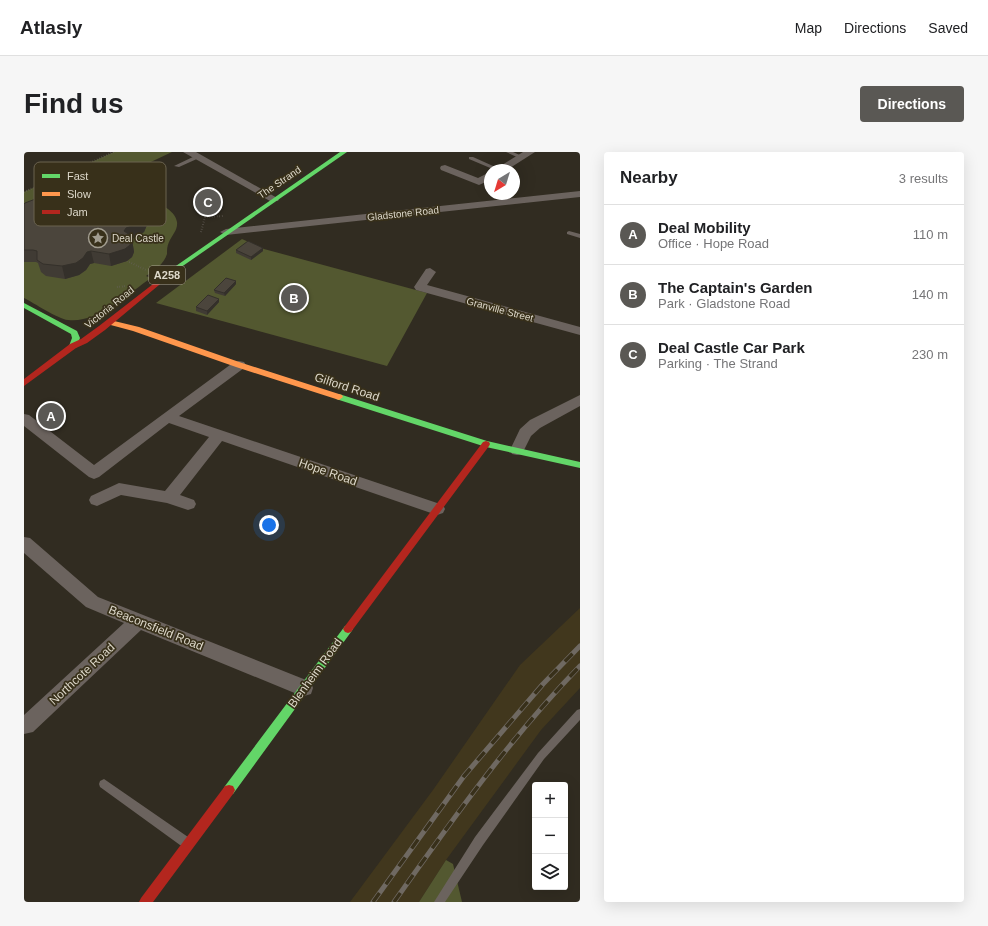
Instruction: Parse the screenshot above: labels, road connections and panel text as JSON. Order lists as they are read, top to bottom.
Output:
{
  "streets": {
    "street": [
      "The Strand",
      "Gladstone Road",
      "A258",
      "Victoria Road",
      "Granville Street",
      "Gilford Road",
      "Hope Road",
      "Beaconsfield Road",
      "Blenheim Road",
      "Northcote Road"
    ]
  },
  "crossings": [
    ["The Strand", "Gladstone Road"],
    ["The Strand", "Victoria Road"],
    ["Gladstone Road", "Victoria Road"],
    ["Victoria Road", "Gilford Road"],
    ["Gilford Road", "Blenheim Road"],
    ["Hope Road", "Blenheim Road"],
    ["Beaconsfield Road", "Blenheim Road"],
    ["Beaconsfield Road", "Northcote Road"]
  ],
  "places": {
    "place": ["Deal Castle"]
  },
  "legend": ["Fast", "Slow", "Jam"],
  "north": "bottom left",
  "page": {
    "header": "Atlasly",
    "nav": ["Map", "Directions", "Saved"],
    "buttons": "Directions",
    "title": "Find us",
    "heading": ["Nearby", "3 results"],
    "pins": ["C", "B", "A"],
    "list": [
      {
        "mark": "A",
        "name": "Deal Mobility",
        "note": "Office · Hope Road",
        "value": "110 m"
      },
      {
        "mark": "B",
        "name": "The Captain's Garden",
        "note": "Park · Gladstone Road",
        "value": "140 m"
      },
      {
        "mark": "C",
        "name": "Deal Castle Car Park",
        "note": "Parking · The Strand",
        "value": "230 m"
      }
    ],
    "map_buttons": ["+", "−"]
  }
}
